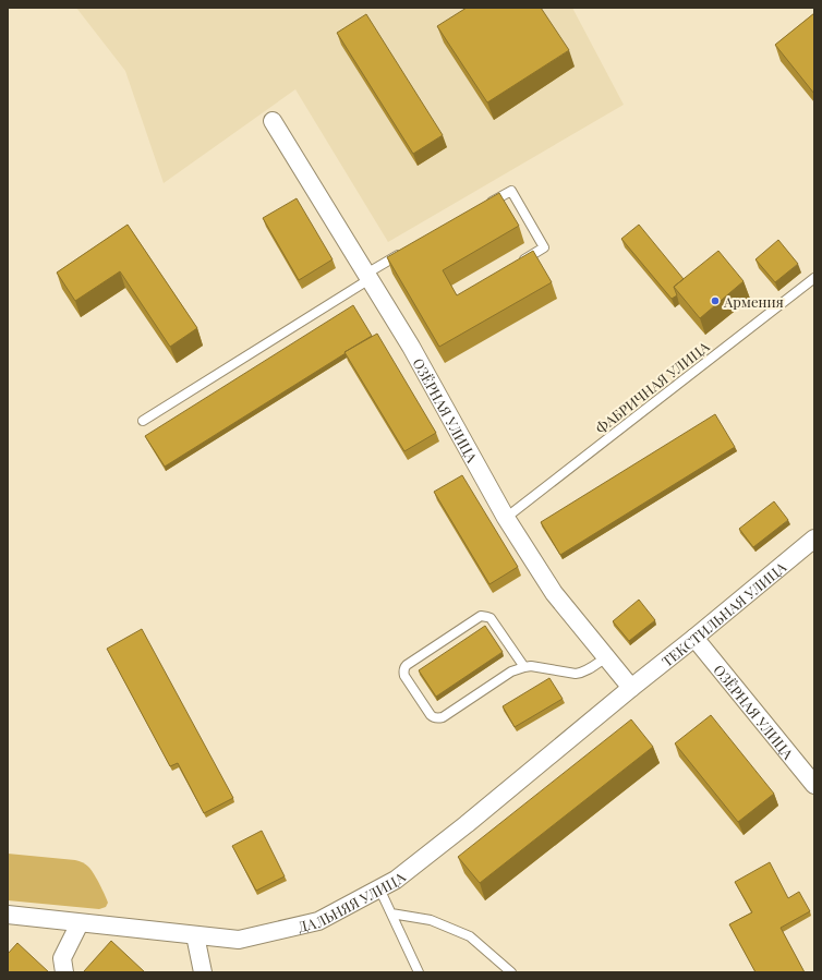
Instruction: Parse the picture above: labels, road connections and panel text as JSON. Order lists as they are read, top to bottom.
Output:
{
  "streets": {
    "street": ["ОЗЁРНАЯ УЛИЦА", "ТЕКСТИЛЬНАЯ УЛИЦА", "ДАЛЬНЯЯ УЛИЦА"],
    "lane": ["ФАБРИЧНАЯ УЛИЦА"]
  },
  "crossings": [
    ["ФАБРИЧНАЯ УЛИЦА", "ОЗЁРНАЯ УЛИЦА"],
    ["ОЗЁРНАЯ УЛИЦА", "ТЕКСТИЛЬНАЯ УЛИЦА"],
    ["ОЗЁРНАЯ УЛИЦА", "ДАЛЬНЯЯ УЛИЦА"],
    ["ТЕКСТИЛЬНАЯ УЛИЦА", "ДАЛЬНЯЯ УЛИЦА"]
  ],
  "places": ["Армения"]
}
